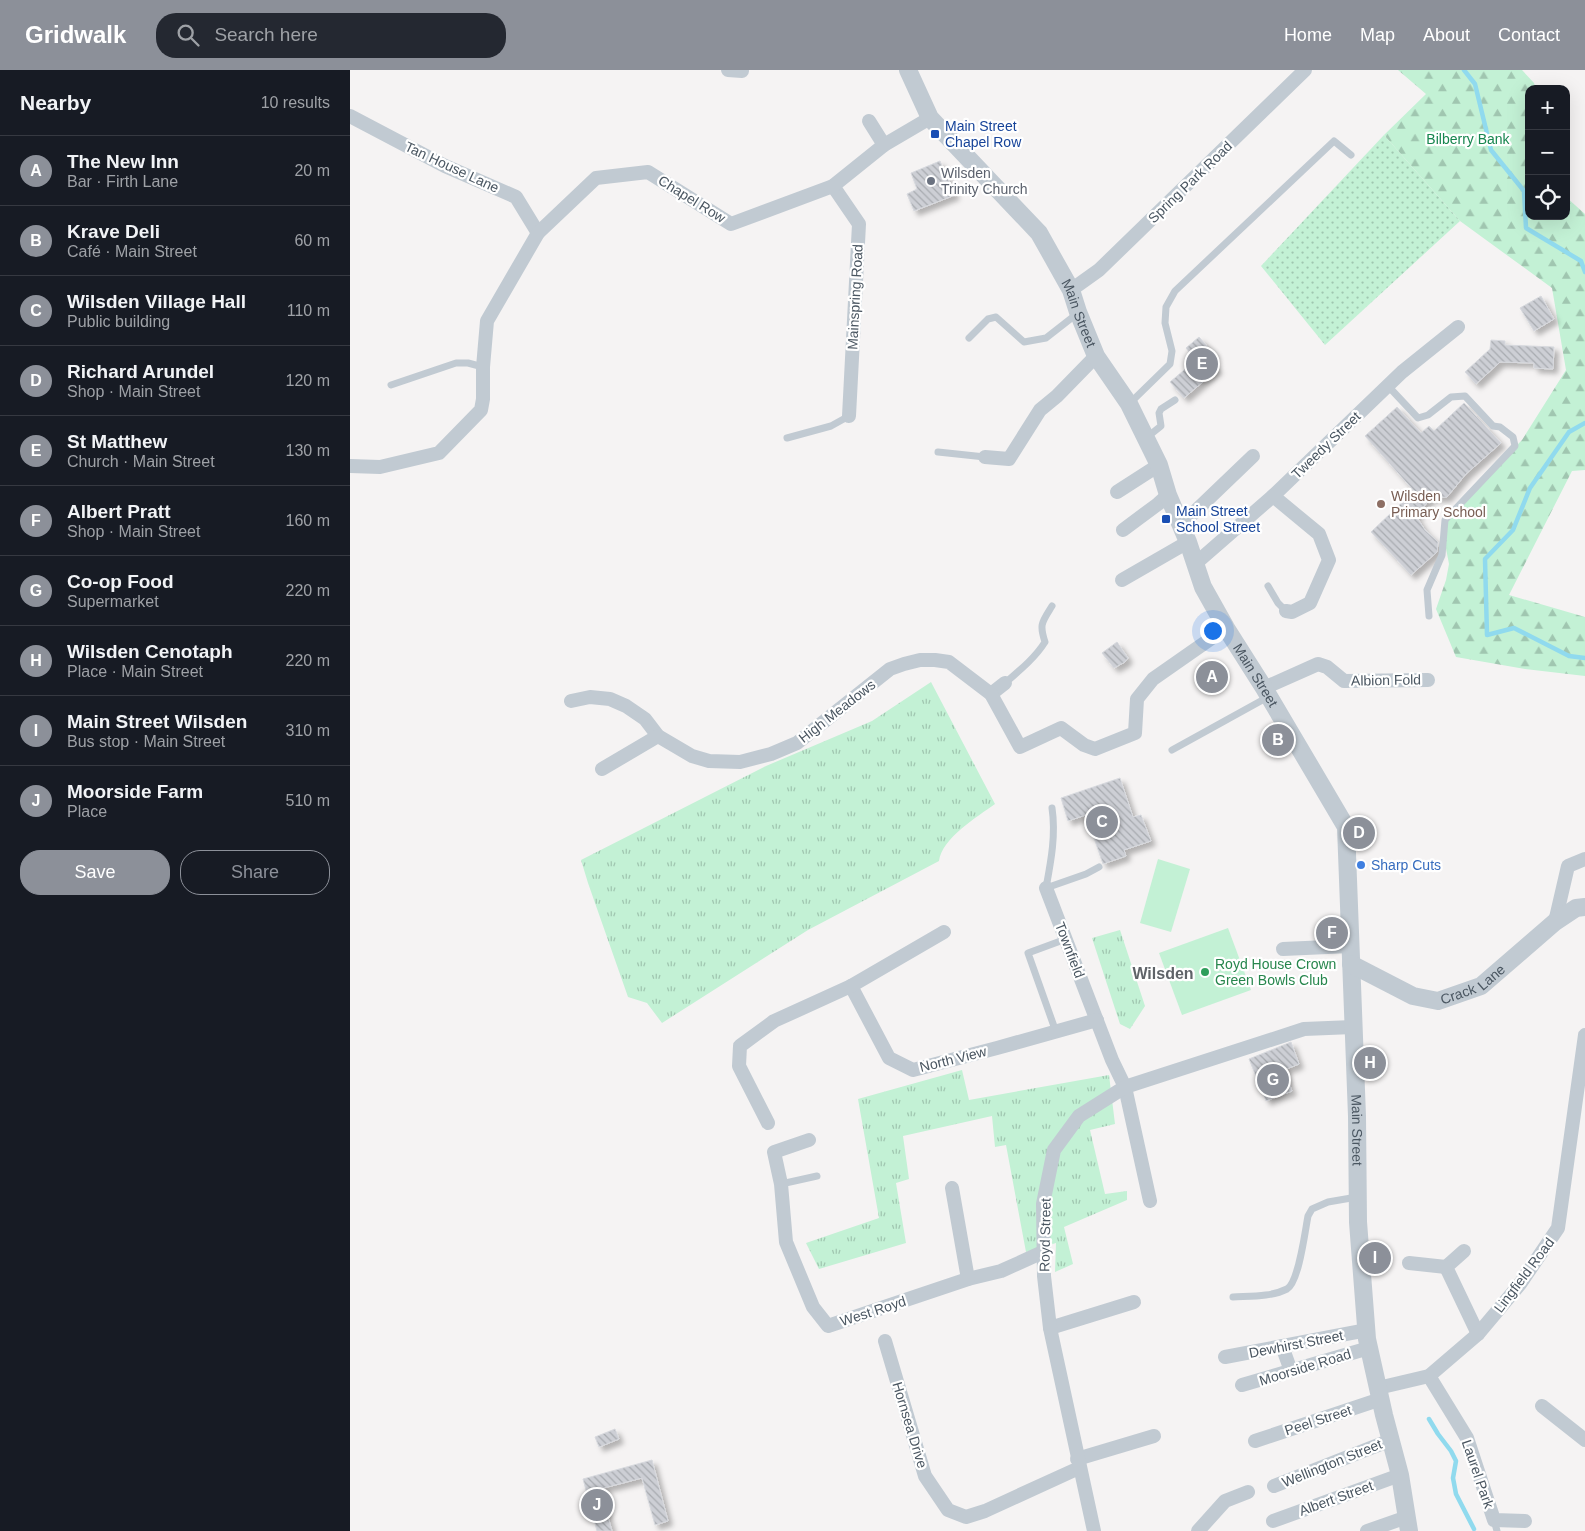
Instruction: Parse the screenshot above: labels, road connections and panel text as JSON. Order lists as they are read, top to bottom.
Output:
{
  "streets": {
    "street": [
      "Tan House Lane",
      "Spring Park Road",
      "Chapel Row",
      "Mainspring Road",
      "Main Street",
      "Tweedy Street",
      "Albion Fold",
      "High Meadows",
      "Townfield",
      "Crack Lane",
      "North View",
      "Royd Street",
      "Lingfield Road",
      "West Royd",
      "Dewhirst Street",
      "Moorside Road",
      "Peel Street",
      "Hornsea Drive",
      "Wellington Street",
      "Laurel Park",
      "Albert Street"
    ]
  },
  "crossings": [
    ["Tan House Lane", "Chapel Row"],
    ["Spring Park Road", "Main Street"],
    ["Chapel Row", "Mainspring Road"],
    ["Chapel Row", "Main Street"],
    ["Main Street", "Tweedy Street"],
    ["Main Street", "Albion Fold"],
    ["Main Street", "Crack Lane"],
    ["Main Street", "Royd Street"],
    ["Main Street", "Lingfield Road"],
    ["Main Street", "Dewhirst Street"],
    ["Main Street", "Moorside Road"],
    ["Main Street", "Peel Street"],
    ["Main Street", "Wellington Street"],
    ["Main Street", "Albert Street"],
    ["Townfield", "North View"],
    ["Townfield", "Royd Street"],
    ["Royd Street", "West Royd"],
    ["Royd Street", "Hornsea Drive"],
    ["Lingfield Road", "Peel Street"],
    ["Lingfield Road", "Laurel Park"]
  ],
  "districts": ["Wilsden"],
  "parks": ["Bilberry Bank"],
  "places": {
    "transit": ["Main Street Chapel Row", "Main Street School Street"],
    "other": [
      "Wilsden Trinity Church",
      "Wilsden Primary School",
      "Sharp Cuts",
      "Royd House Crown Green Bowls Club"
    ]
  },
  "page": {
    "header": "Gridwalk",
    "search": "Search here",
    "nav": [
      "Home",
      "Map",
      "About",
      "Contact"
    ],
    "heading": ["Nearby", "10 results"],
    "map_buttons": ["+", "−"],
    "list": [
      {
        "mark": "A",
        "name": "The New Inn",
        "note": "Bar · Firth Lane",
        "value": "20 m"
      },
      {
        "mark": "B",
        "name": "Krave Deli",
        "note": "Café · Main Street",
        "value": "60 m"
      },
      {
        "mark": "C",
        "name": "Wilsden Village Hall",
        "note": "Public building",
        "value": "110 m"
      },
      {
        "mark": "D",
        "name": "Richard Arundel",
        "note": "Shop · Main Street",
        "value": "120 m"
      },
      {
        "mark": "E",
        "name": "St Matthew",
        "note": "Church · Main Street",
        "value": "130 m"
      },
      {
        "mark": "F",
        "name": "Albert Pratt",
        "note": "Shop · Main Street",
        "value": "160 m"
      },
      {
        "mark": "G",
        "name": "Co-op Food",
        "note": "Supermarket",
        "value": "220 m"
      },
      {
        "mark": "H",
        "name": "Wilsden Cenotaph",
        "note": "Place · Main Street",
        "value": "220 m"
      },
      {
        "mark": "I",
        "name": "Main Street Wilsden",
        "note": "Bus stop · Main Street",
        "value": "310 m"
      },
      {
        "mark": "J",
        "name": "Moorside Farm",
        "note": "Place",
        "value": "510 m"
      }
    ],
    "pins": [
      "E",
      "A",
      "B",
      "C",
      "D",
      "F",
      "H",
      "G",
      "I",
      "J"
    ],
    "buttons": ["Save", "Share"]
  }
}
